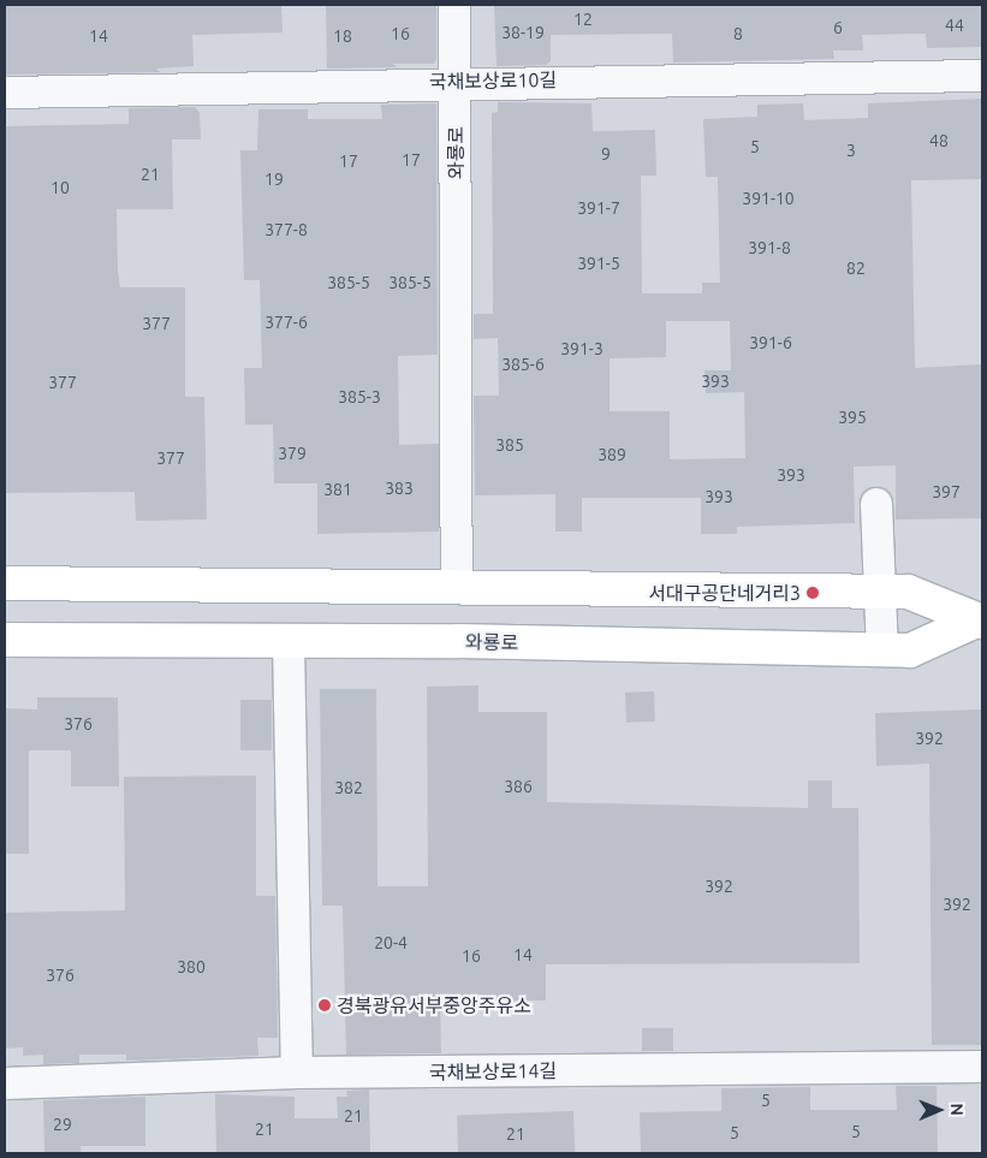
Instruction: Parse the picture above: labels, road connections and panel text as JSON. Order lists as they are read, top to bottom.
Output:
{
  "streets": {
    "main road": ["와룡로"],
    "street": ["국채보상로10길", "국채보상로14길"]
  },
  "crossings": [
    ["국채보상로10길", "와룡로"]
  ],
  "places": ["서대구공단네거리3", "경북광유서부중앙주유소"],
  "house_numbers": [
    "12",
    "44",
    "6",
    "38-19",
    "16",
    "8",
    "14",
    "18",
    "48",
    "5",
    "3",
    "9",
    "17",
    "17",
    "21",
    "19",
    "10",
    "391-10",
    "391-7",
    "377-8",
    "391-8",
    "391-5",
    "82",
    "385-5",
    "385-5",
    "377-6",
    "377",
    "391-6",
    "391-3",
    "385-6",
    "393",
    "377",
    "385-3",
    "395",
    "385",
    "379",
    "389",
    "377",
    "393",
    "383",
    "381",
    "397",
    "393",
    "376",
    "392",
    "386",
    "382",
    "392",
    "392",
    "20-4",
    "14",
    "16",
    "380",
    "376",
    "5",
    "21",
    "29",
    "21",
    "5",
    "5",
    "21"
  ],
  "north": "right"
}
